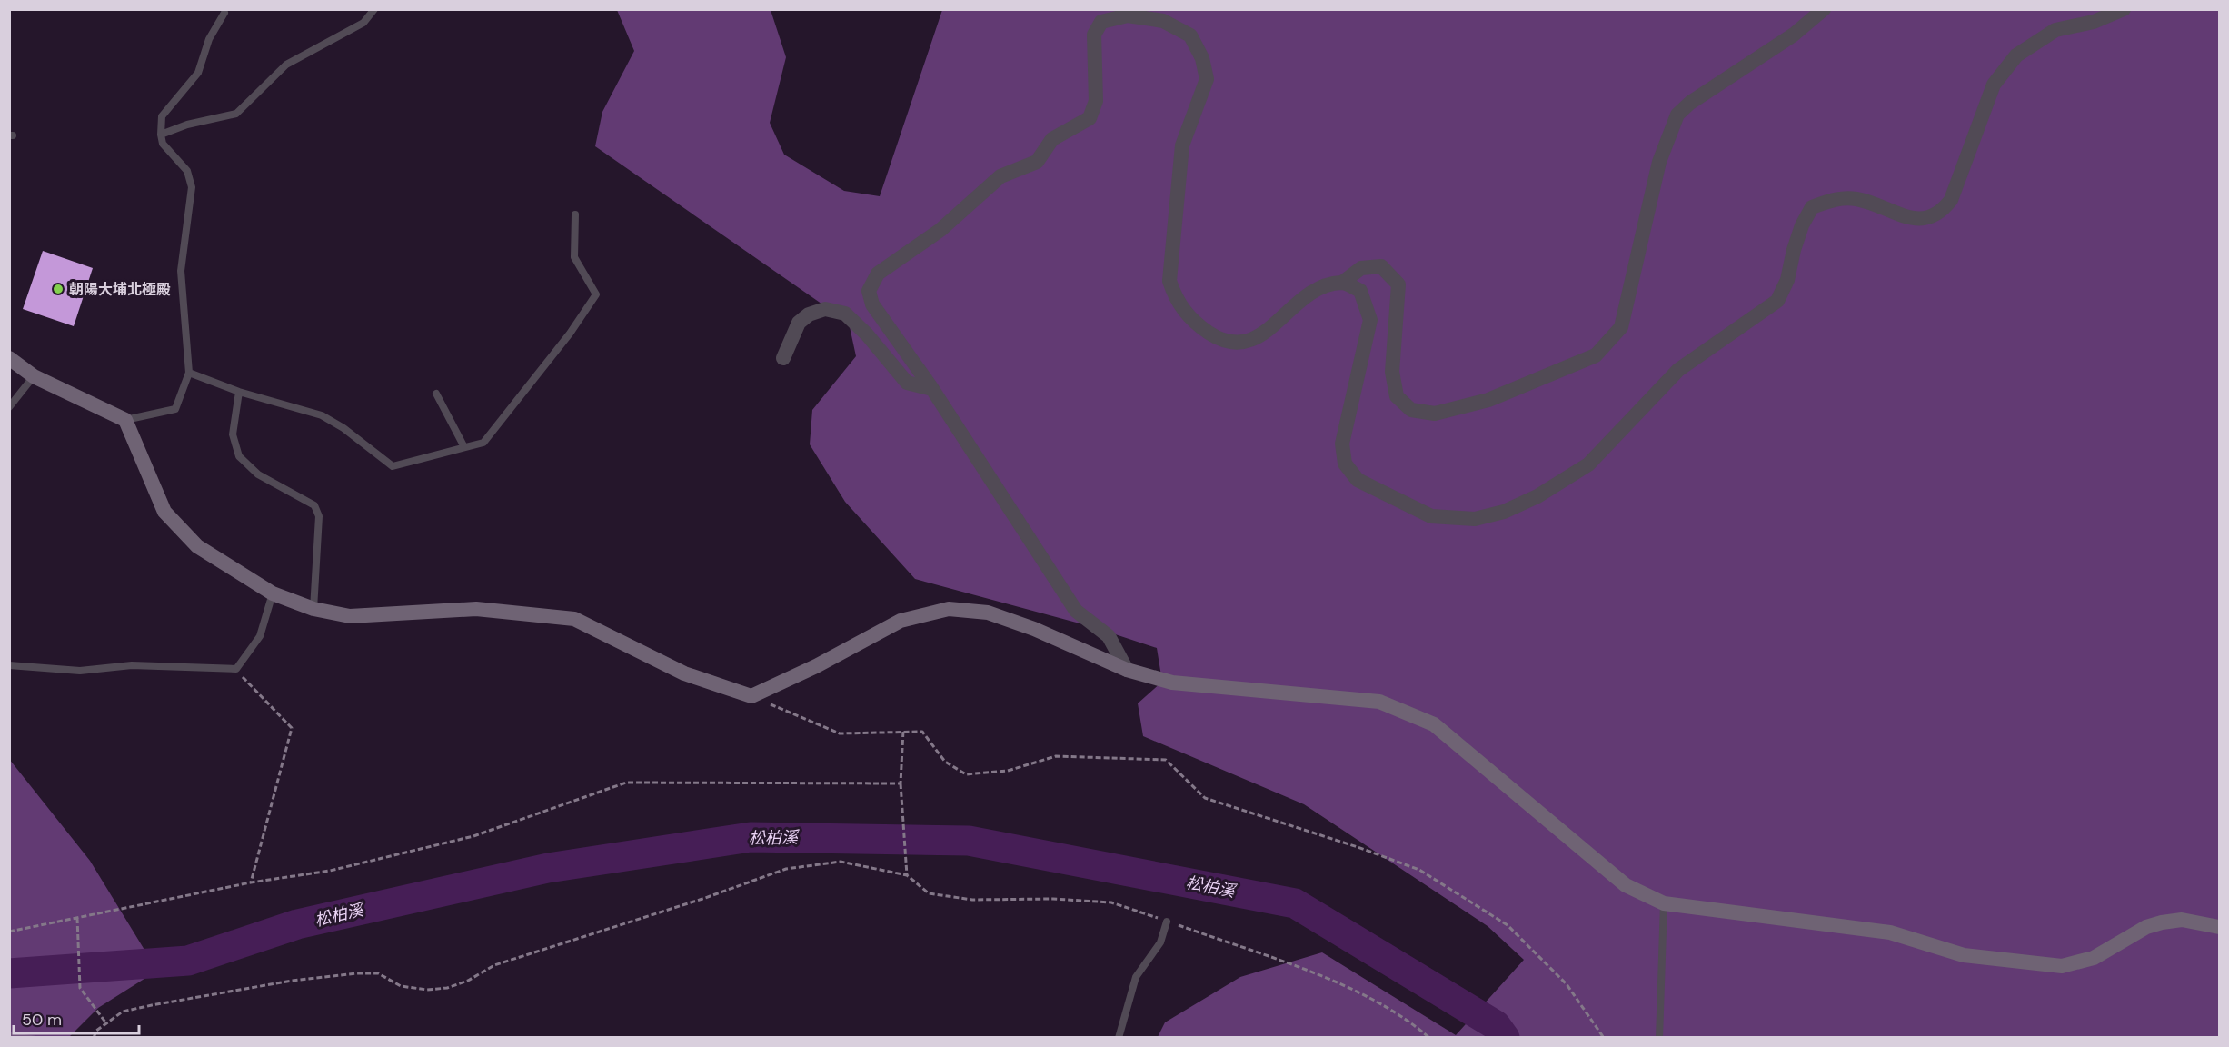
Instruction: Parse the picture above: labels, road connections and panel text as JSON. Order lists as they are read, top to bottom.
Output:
{
  "water": ["松柏溪"],
  "places": ["朝陽大埔北極殿"],
  "scale_bar": "50 m"
}
